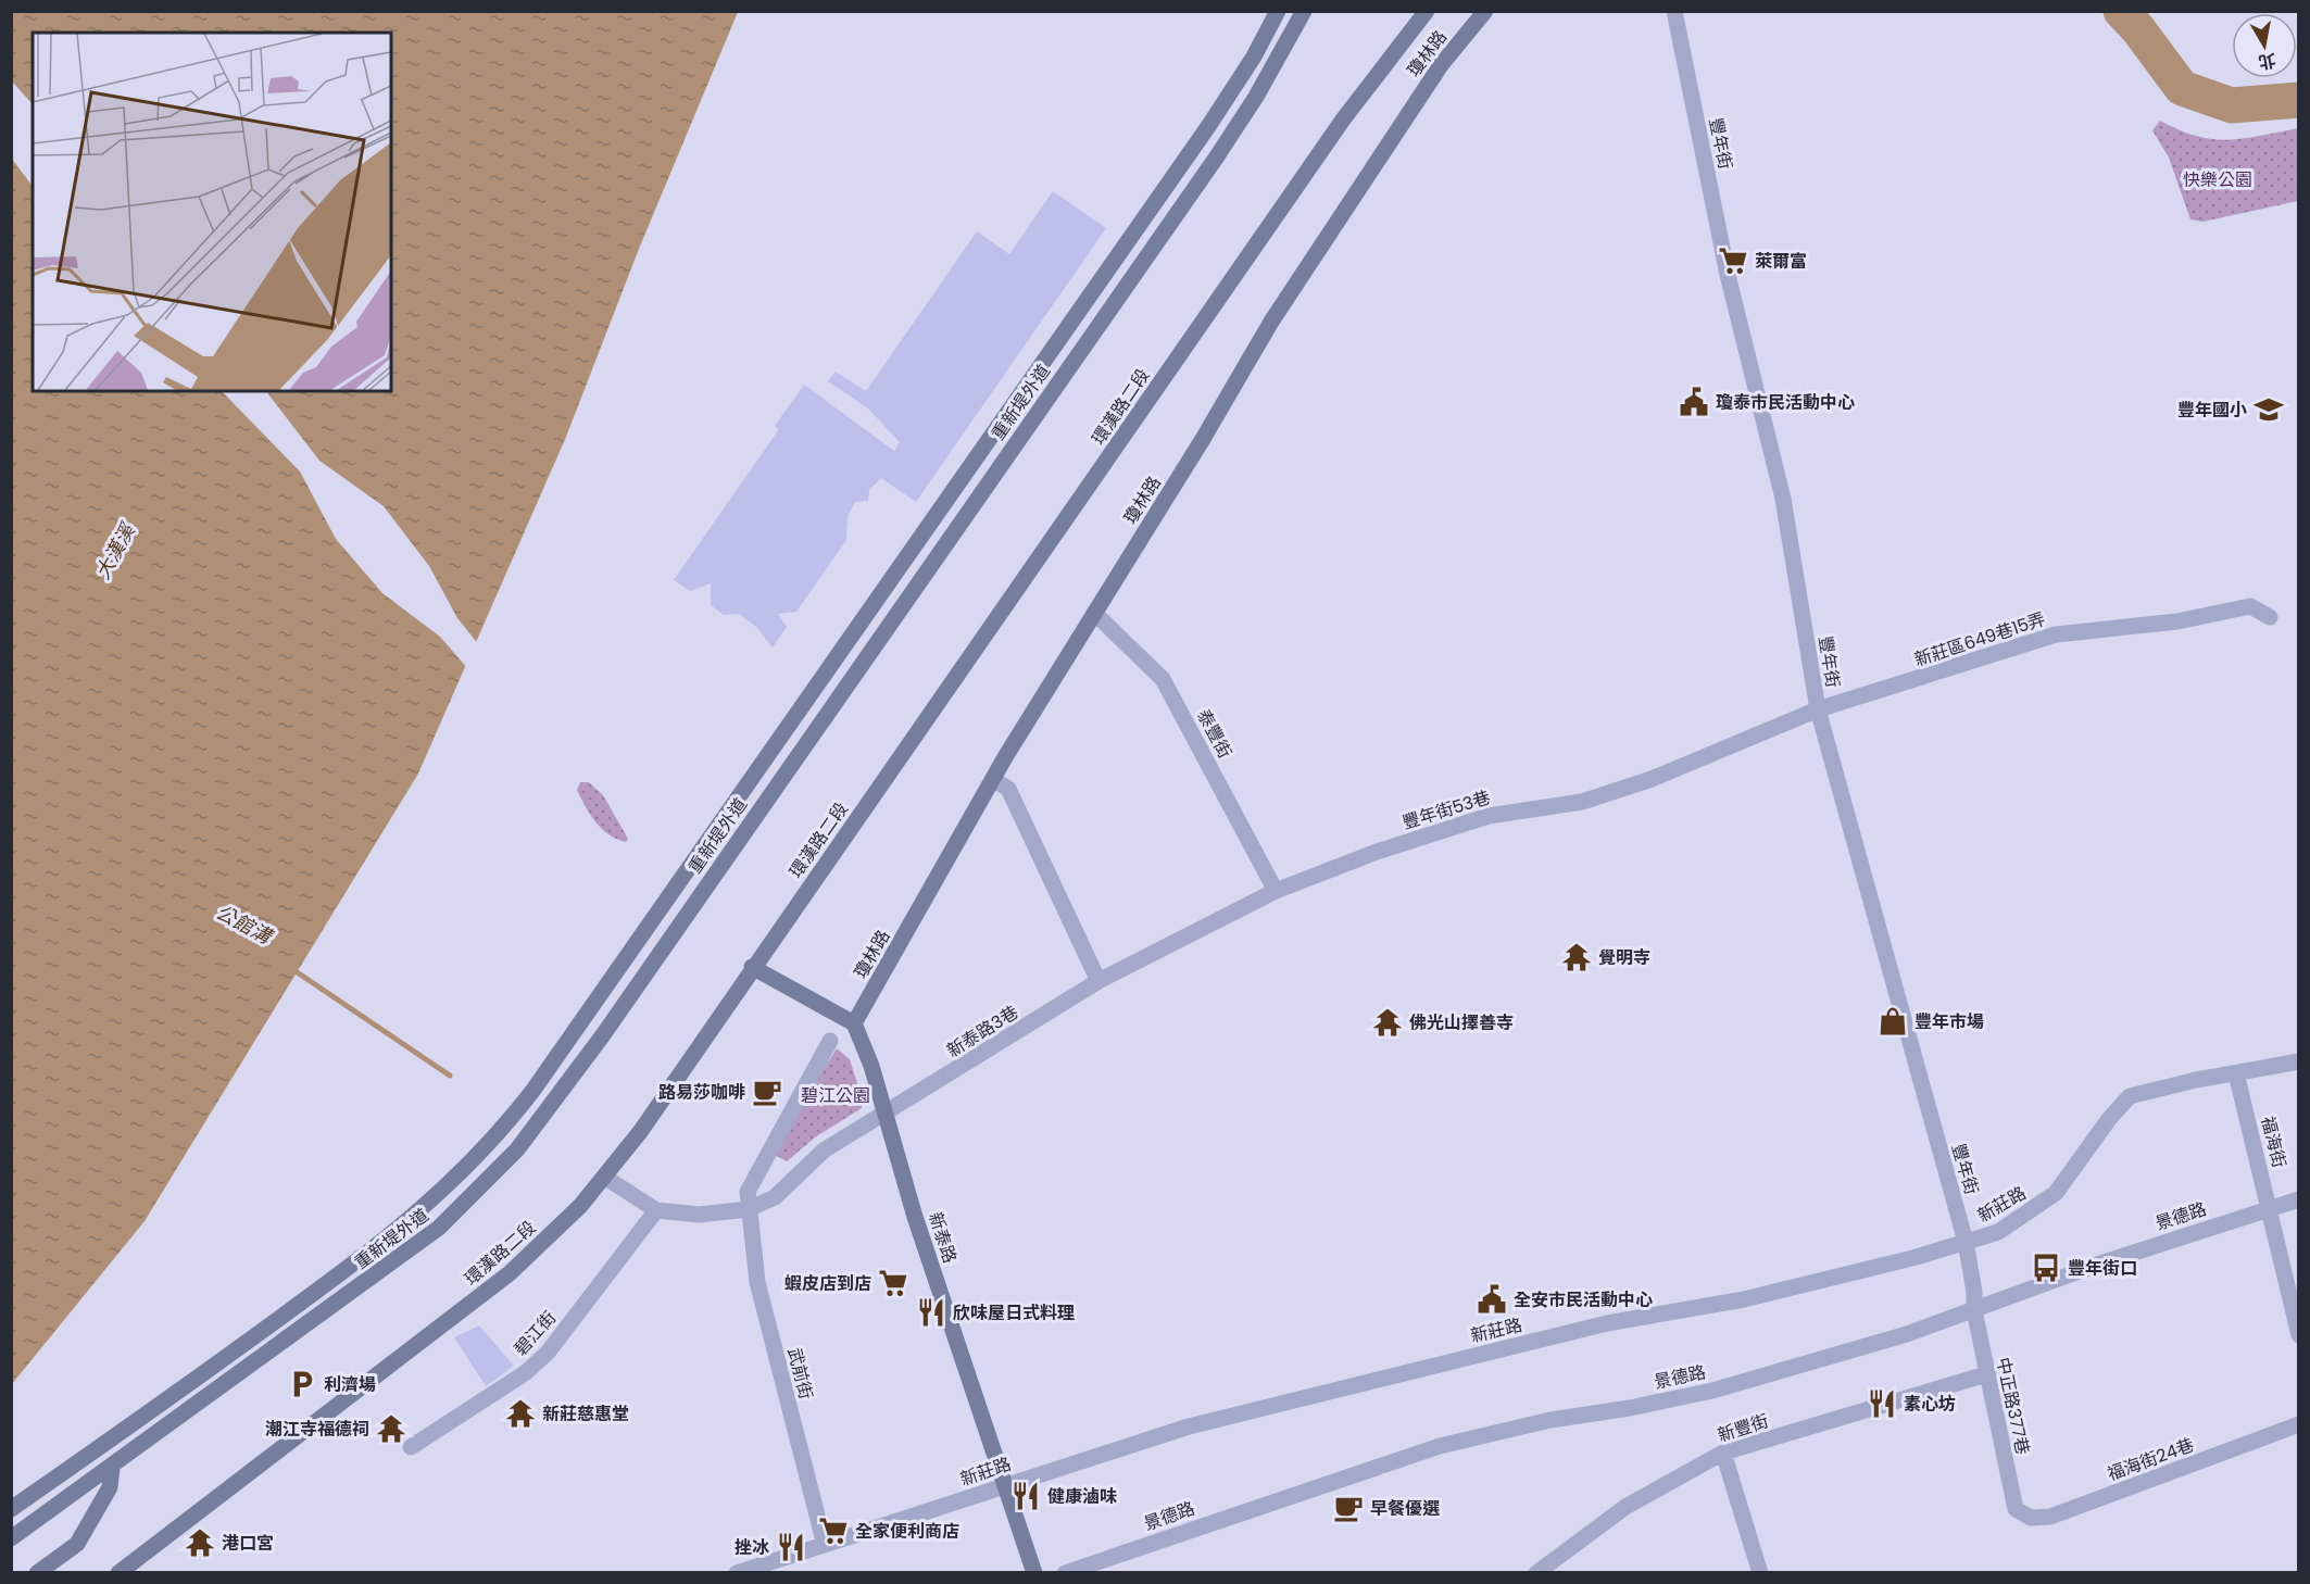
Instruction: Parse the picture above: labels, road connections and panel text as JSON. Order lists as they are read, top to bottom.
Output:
{
  "streets": {
    "street": [
      "瓊林路",
      "豐年街",
      "重新堤外道",
      "環漢路二段",
      "新莊區649巷15弄",
      "泰豐街",
      "豐年街53巷",
      "新泰路3巷",
      "福海街",
      "新莊路",
      "景德路",
      "新泰路",
      "碧江街",
      "武前街",
      "中正路377巷",
      "新豐街",
      "福海街24巷"
    ]
  },
  "crossings": [
    ["瓊林路", "泰豐街"],
    ["瓊林路", "新泰路"],
    ["豐年街", "新莊區649巷15弄"],
    ["豐年街", "豐年街53巷"],
    ["豐年街", "新莊路"],
    ["豐年街", "景德路"],
    ["豐年街", "中正路377巷"],
    ["新莊區649巷15弄", "豐年街53巷"],
    ["泰豐街", "豐年街53巷"],
    ["豐年街53巷", "新泰路3巷"],
    ["新泰路3巷", "新泰路"],
    ["新泰路3巷", "武前街"],
    ["福海街", "新莊路"],
    ["福海街", "景德路"],
    ["新莊路", "新泰路"],
    ["新莊路", "武前街"],
    ["景德路", "中正路377巷"],
    ["中正路377巷", "新豐街"],
    ["中正路377巷", "福海街24巷"]
  ],
  "water": ["大漢溪", "公館溝"],
  "parks": ["快樂公園", "碧江公園"],
  "places": {
    "supermarket": ["萊爾富", "蝦皮店到店", "全家便利商店"],
    "public building": ["瓊泰市民活動中心", "全安市民活動中心"],
    "school or university": ["豐年國小"],
    "temple": [
      "覺明寺",
      "佛光山擇善寺",
      "新莊慈惠堂",
      "潮江寺福德祠",
      "港口宮"
    ],
    "shop": ["豐年市場"],
    "cafe": ["路易莎咖啡", "早餐優選"],
    "bus stop": ["豐年街口"],
    "restaurant": [
      "欣味屋日式料理",
      "素心坊",
      "健康滷味",
      "挫冰"
    ],
    "parking": ["利濟場"]
  },
  "north": "bottom"
}
